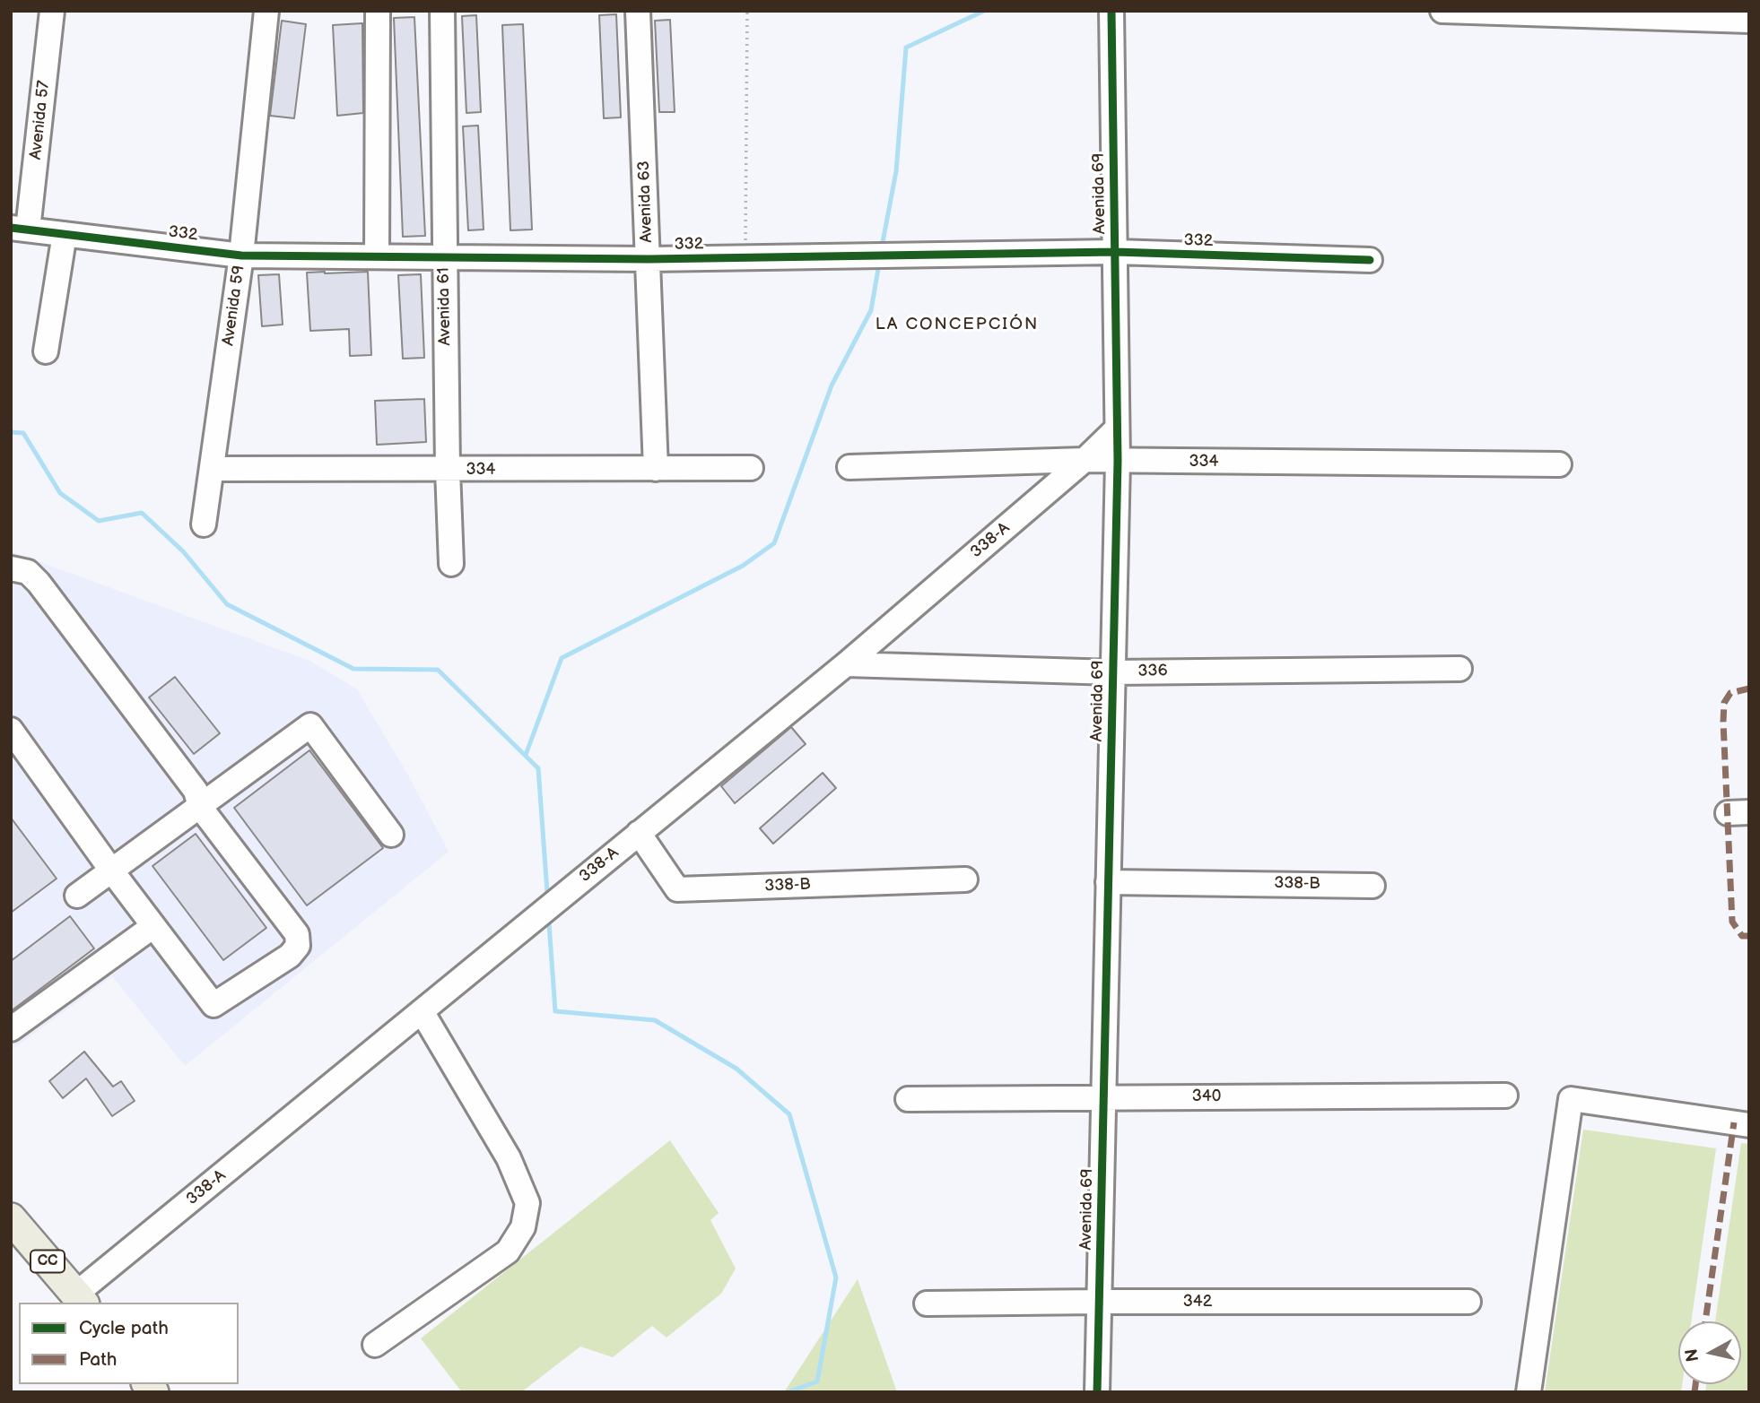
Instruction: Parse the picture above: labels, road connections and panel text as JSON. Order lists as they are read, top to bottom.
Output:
{
  "streets": {
    "main road": ["CC"],
    "street": [
      "Avenida 57",
      "Avenida 69",
      "Avenida 63",
      "332",
      "Avenida 59",
      "Avenida 61",
      "334",
      "338-A",
      "336",
      "338-B",
      "340",
      "342"
    ]
  },
  "crossings": [
    ["Avenida 57", "332"],
    ["Avenida 69", "332"],
    ["Avenida 69", "334"],
    ["Avenida 69", "338-A"],
    ["Avenida 69", "336"],
    ["Avenida 69", "338-B"],
    ["Avenida 69", "340"],
    ["Avenida 69", "342"],
    ["Avenida 63", "332"],
    ["Avenida 63", "334"],
    ["332", "Avenida 59"],
    ["332", "Avenida 61"],
    ["Avenida 59", "334"],
    ["Avenida 61", "334"],
    ["334", "338-A"],
    ["338-A", "336"],
    ["338-A", "338-B"],
    ["338-A", "CC"]
  ],
  "districts": ["LA CONCEPCIÓN"],
  "legend": ["Cycle path", "Path"],
  "north": "left"
}
